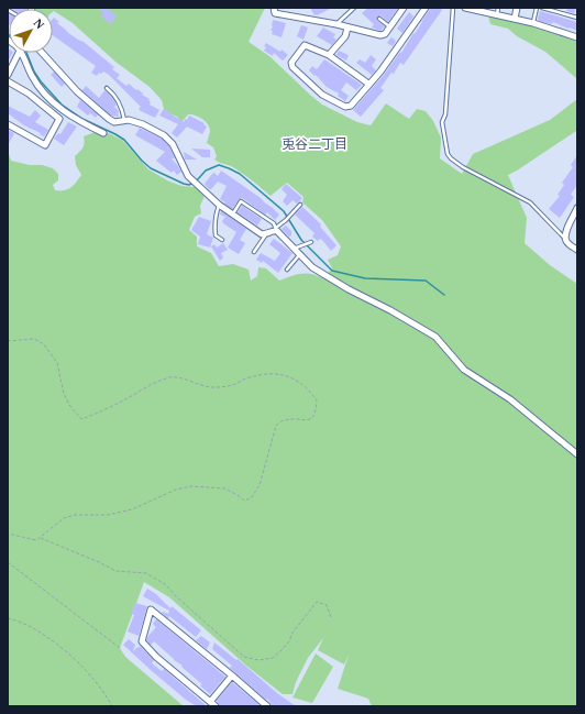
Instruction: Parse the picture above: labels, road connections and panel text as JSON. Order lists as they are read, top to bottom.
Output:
{
  "districts": ["兎谷二丁目"],
  "north": "top right"
}
